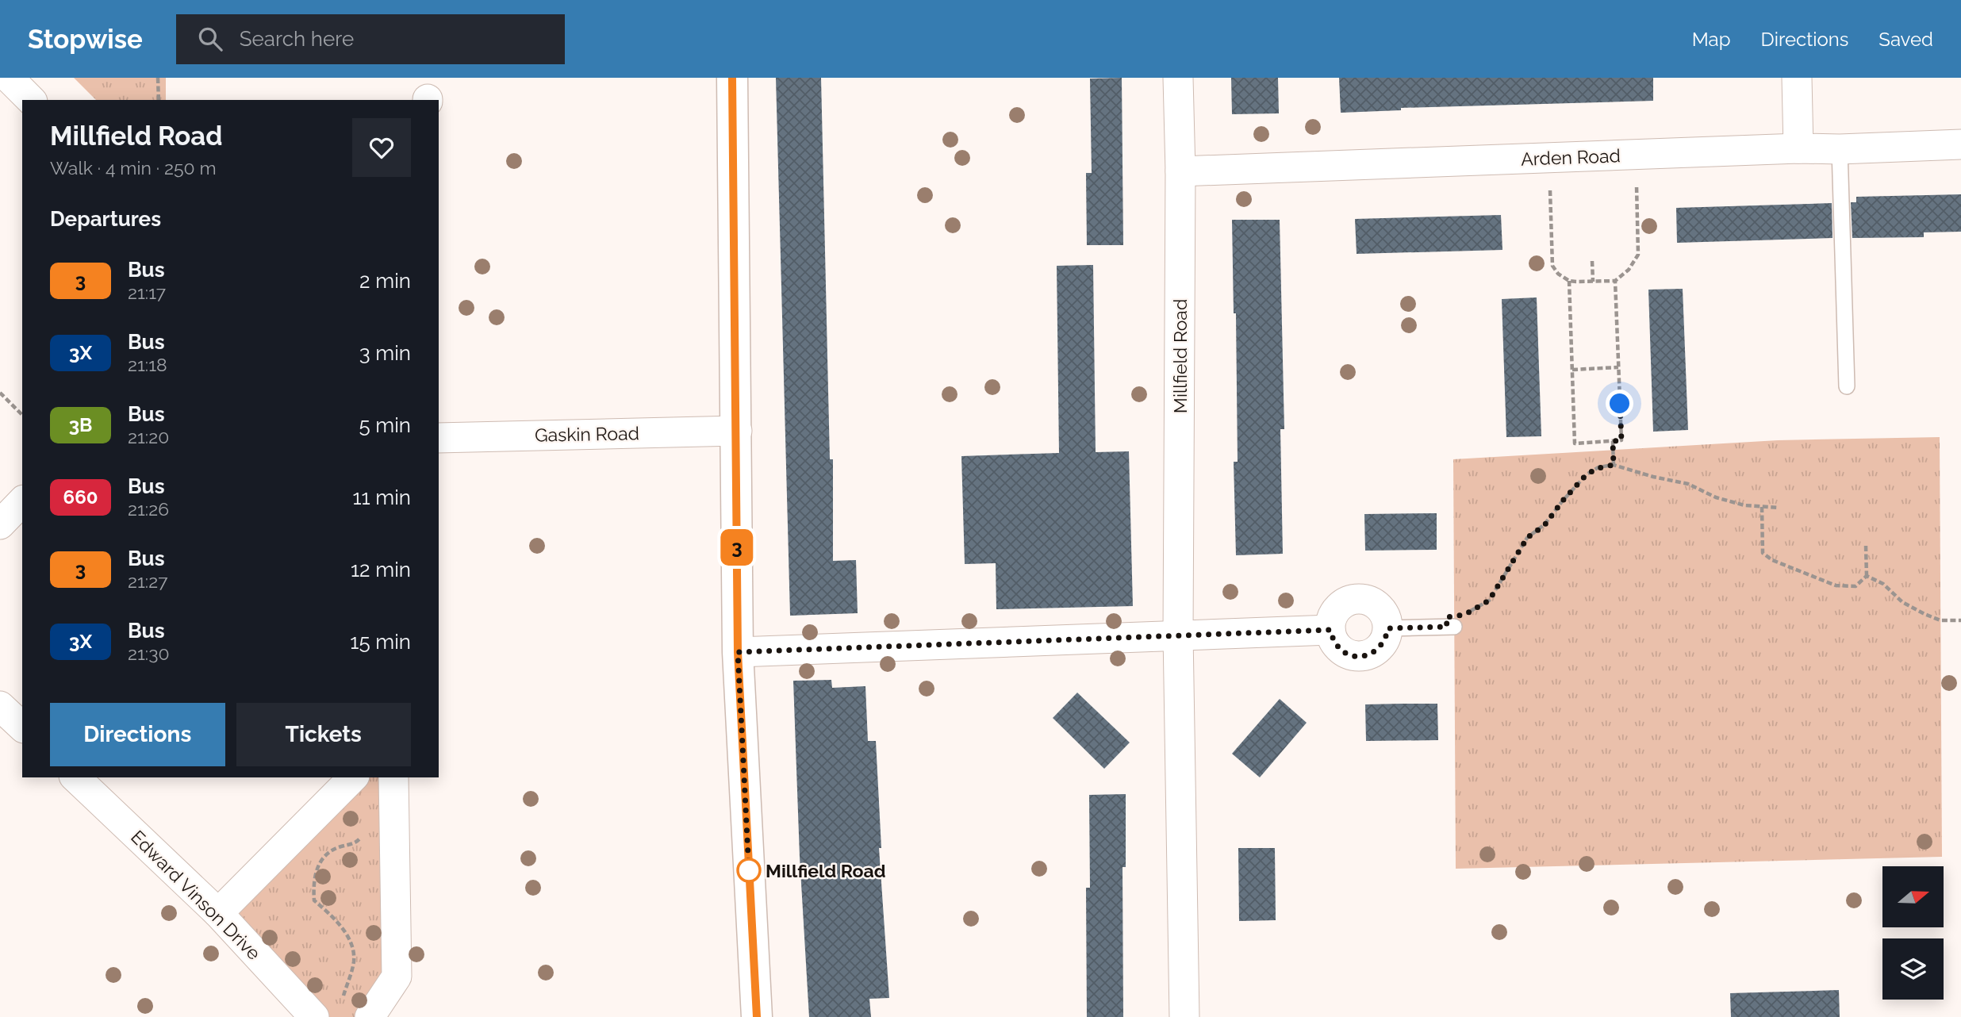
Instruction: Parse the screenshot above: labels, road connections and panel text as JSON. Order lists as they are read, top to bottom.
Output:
{
  "streets": {
    "street": [
      "Arden Road",
      "Millfield Road",
      "Gaskin Road",
      "Edward Vinson Drive"
    ]
  },
  "crossings": [
    ["Arden Road", "Millfield Road"]
  ],
  "places": ["Millfield Road"],
  "lines": ["bus line 3"],
  "north": "right",
  "page": {
    "header": "Stopwise",
    "search": "Search here",
    "nav": ["Map", "Directions", "Saved"],
    "on_map": "3",
    "heading": [
      ["Millfield Road", "Walk · 4 min · 250 m"],
      "Departures"
    ],
    "list": [
      {
        "mark": "3",
        "name": "Bus",
        "note": "21:17",
        "value": "2 min"
      },
      {
        "mark": "3X",
        "name": "Bus",
        "note": "21:18",
        "value": "3 min"
      },
      {
        "mark": "3B",
        "name": "Bus",
        "note": "21:20",
        "value": "5 min"
      },
      {
        "mark": "660",
        "name": "Bus",
        "note": "21:26",
        "value": "11 min"
      },
      {
        "mark": "3",
        "name": "Bus",
        "note": "21:27",
        "value": "12 min"
      },
      {
        "mark": "3X",
        "name": "Bus",
        "note": "21:30",
        "value": "15 min"
      }
    ],
    "buttons": ["Directions", "Tickets"]
  }
}
